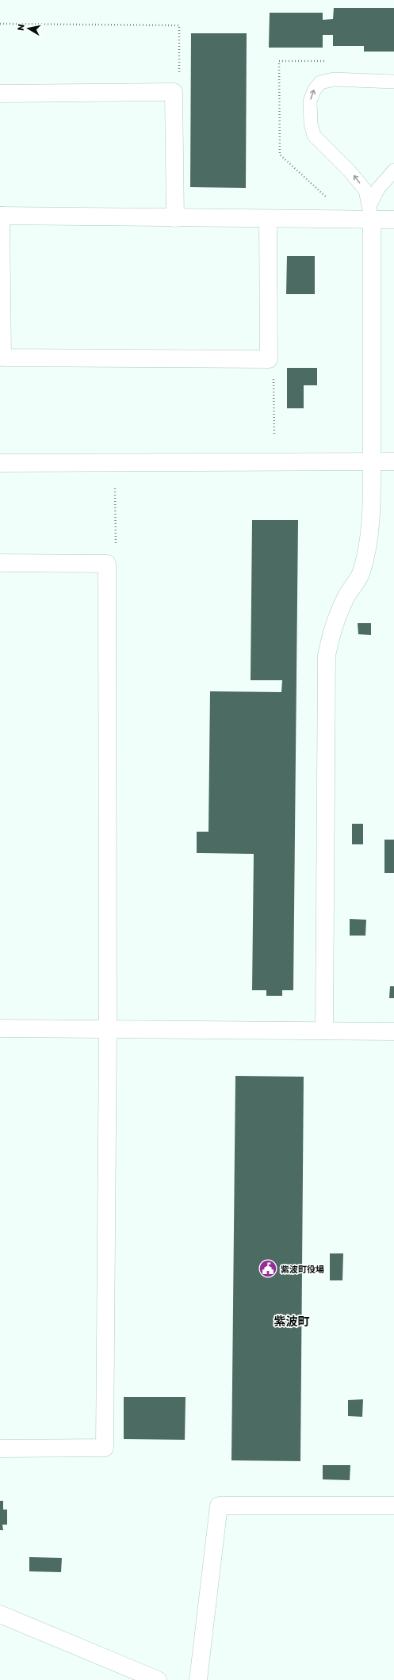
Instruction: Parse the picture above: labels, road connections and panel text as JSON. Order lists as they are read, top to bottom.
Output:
{
  "districts": ["紫波町"],
  "places": {
    "public building": ["紫波町役場"]
  },
  "north": "left"
}
